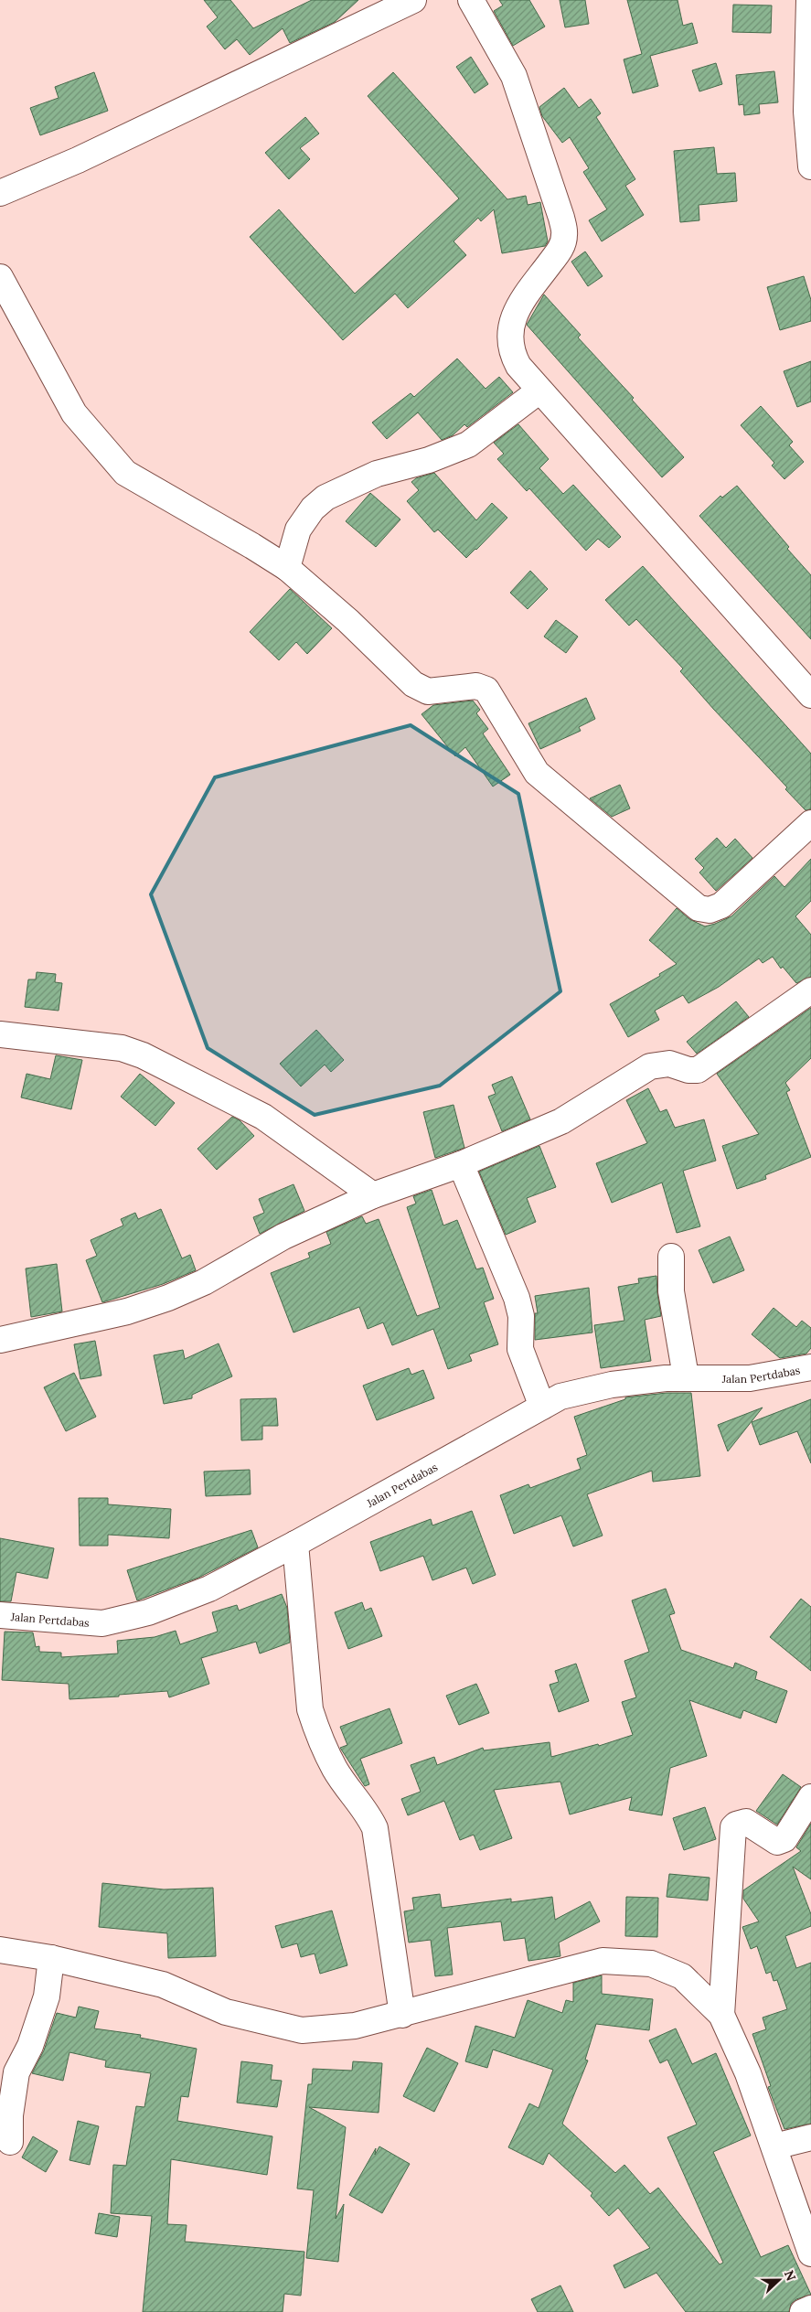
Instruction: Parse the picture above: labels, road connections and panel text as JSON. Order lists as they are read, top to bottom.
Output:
{
  "streets": {
    "street": ["Jalan Pertdabas"]
  },
  "north": "right"
}
